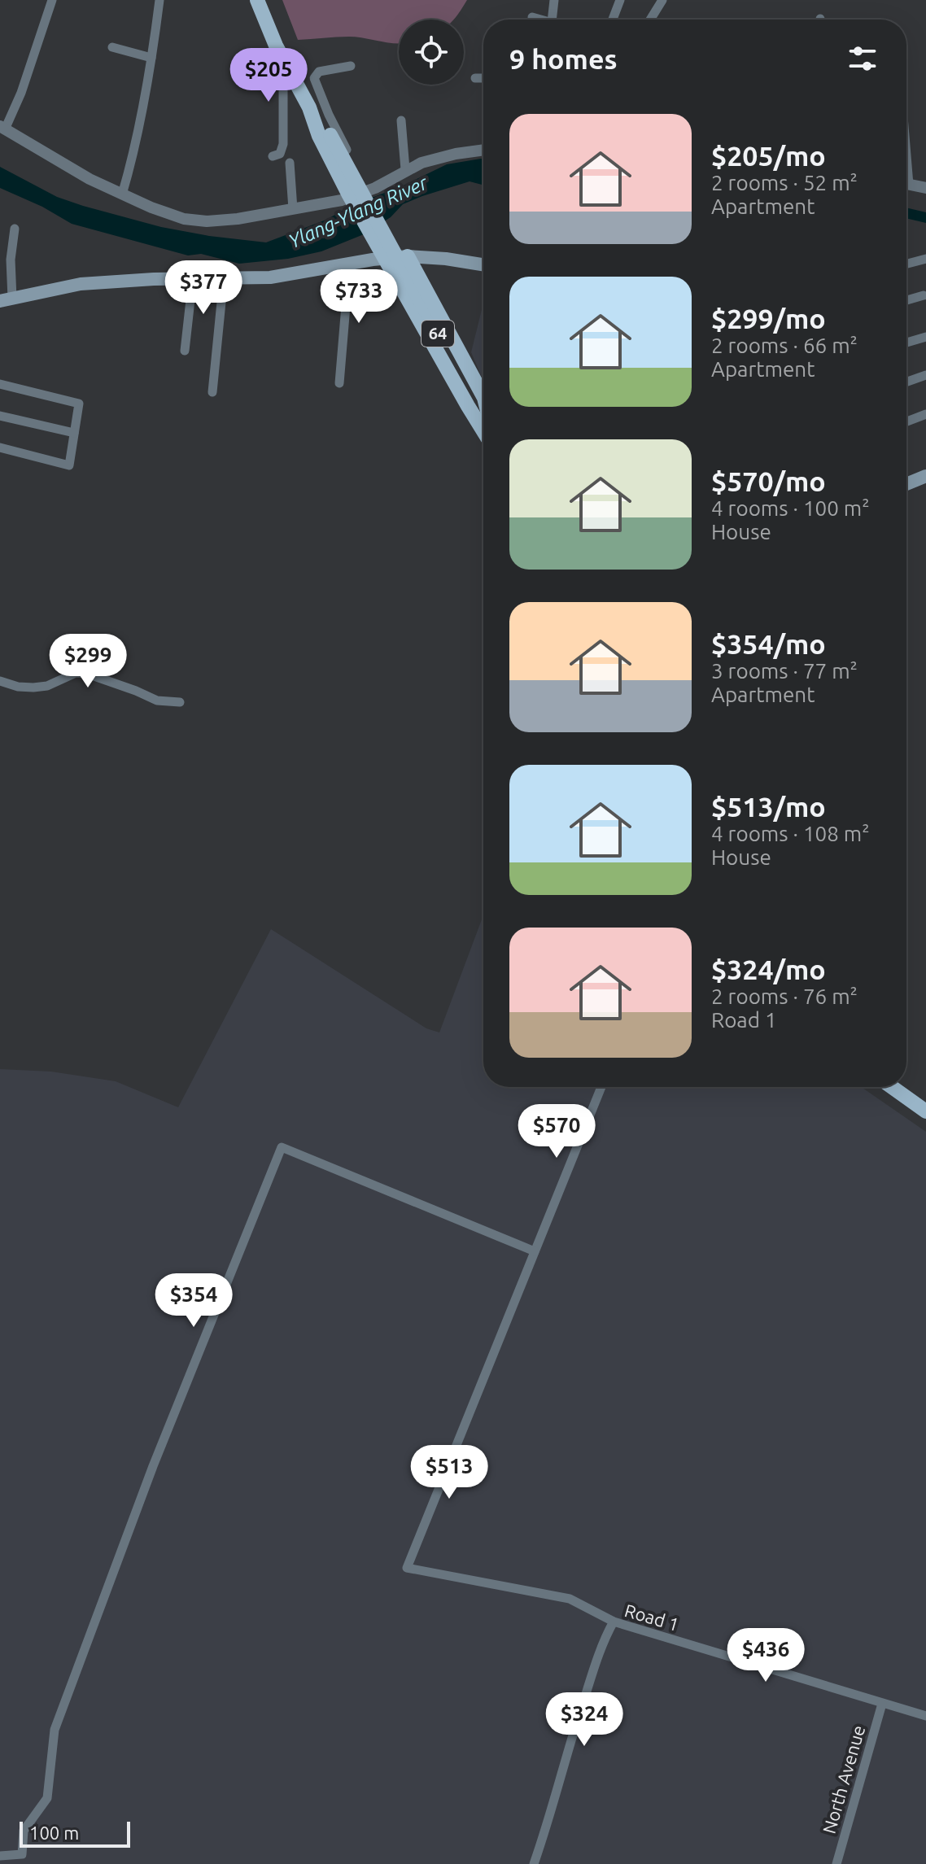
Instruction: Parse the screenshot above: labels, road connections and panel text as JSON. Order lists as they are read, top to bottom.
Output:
{
  "streets": {
    "main road": ["64"],
    "street": ["Road 1", "North Avenue"]
  },
  "crossings": [
    ["Road 1", "North Avenue"]
  ],
  "water": ["Ylang-Ylang River"],
  "scale_bar": "100 m",
  "page": {
    "heading": "9 homes",
    "price": [
      "$205",
      "$377",
      "$733",
      "$299",
      "$570",
      "$354",
      "$513",
      "$436",
      "$324"
    ],
    "list": [
      {
        "name": "$205/mo",
        "note": "2 rooms · 52 m² · Apartment"
      },
      {
        "name": "$299/mo",
        "note": "2 rooms · 66 m² · Apartment"
      },
      {
        "name": "$570/mo",
        "note": "4 rooms · 100 m² · House"
      },
      {
        "name": "$354/mo",
        "note": "3 rooms · 77 m² · Apartment"
      },
      {
        "name": "$513/mo",
        "note": "4 rooms · 108 m² · House"
      },
      {
        "name": "$324/mo",
        "note": "2 rooms · 76 m² · Road 1"
      }
    ],
    "scale": "100 m"
  }
}
